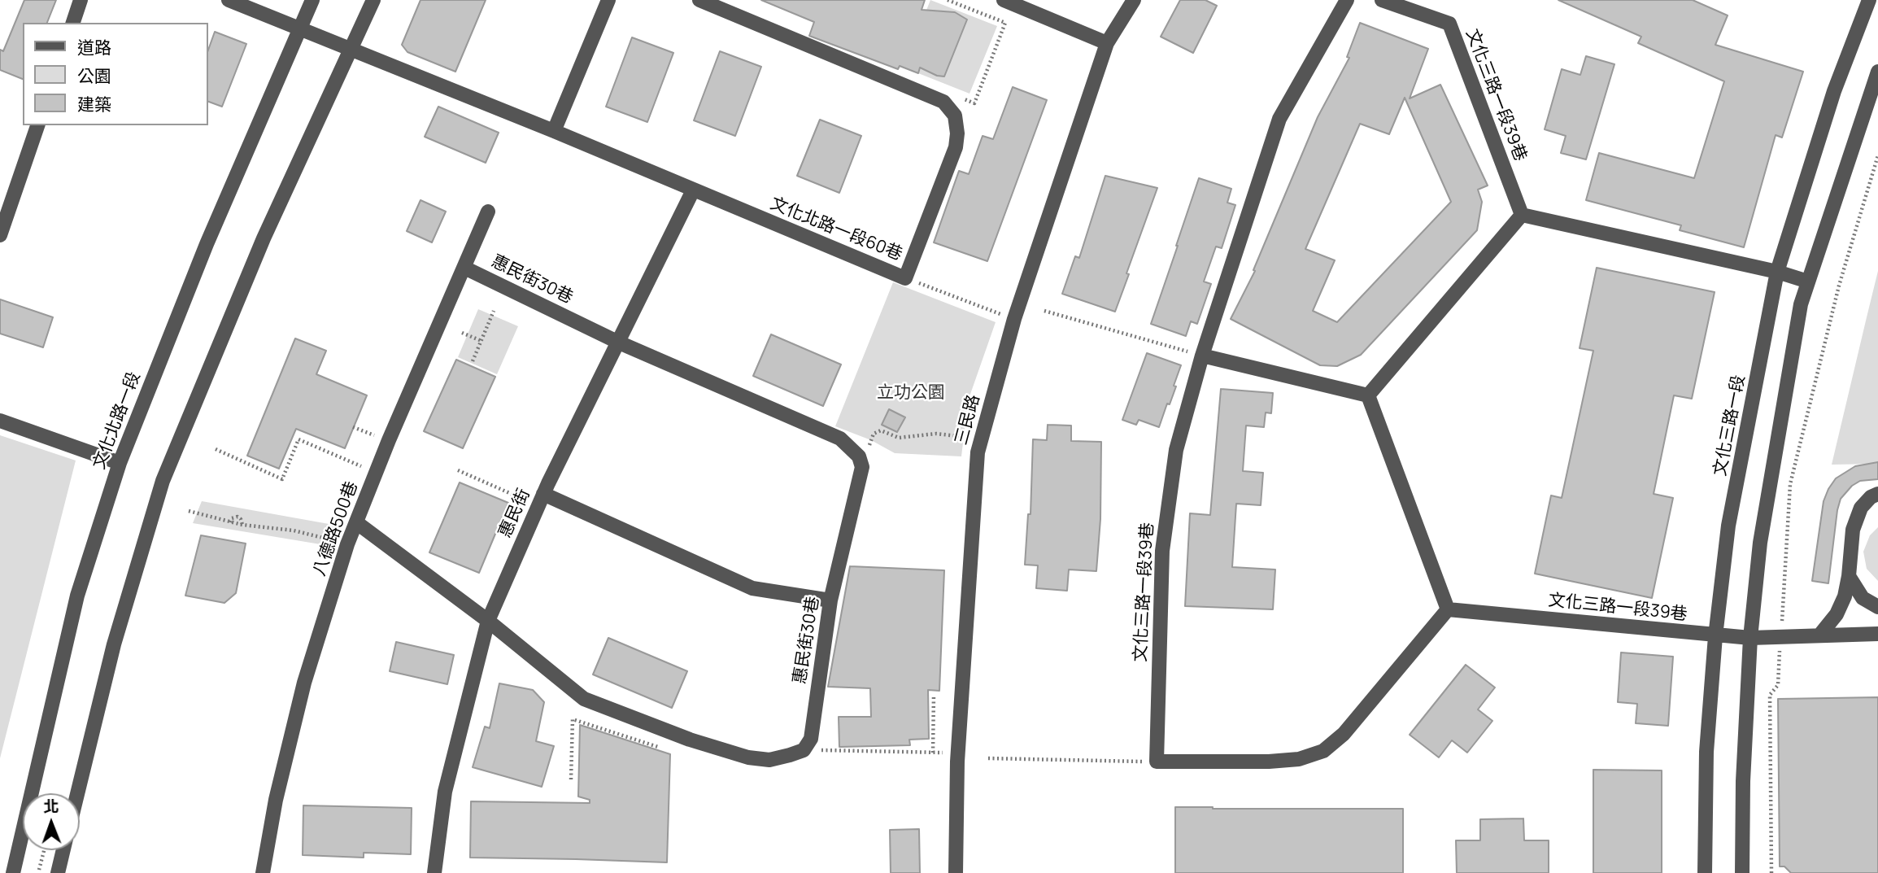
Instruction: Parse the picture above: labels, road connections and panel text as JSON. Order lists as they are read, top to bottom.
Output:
{
  "streets": {
    "street": [
      "文化三路一段39巷",
      "文化北路一段60巷",
      "惠民街30巷",
      "三民路",
      "文化北路一段",
      "文化三路一段",
      "惠民街",
      "八德路500巷"
    ]
  },
  "crossings": [
    ["文化三路一段39巷", "文化三路一段"],
    ["文化北路一段60巷", "文化北路一段"],
    ["文化北路一段60巷", "惠民街"],
    ["惠民街30巷", "惠民街"],
    ["惠民街30巷", "八德路500巷"]
  ],
  "parks": ["立功公園"],
  "legend": ["道路", "公園", "建築"],
  "north": "top"
}
